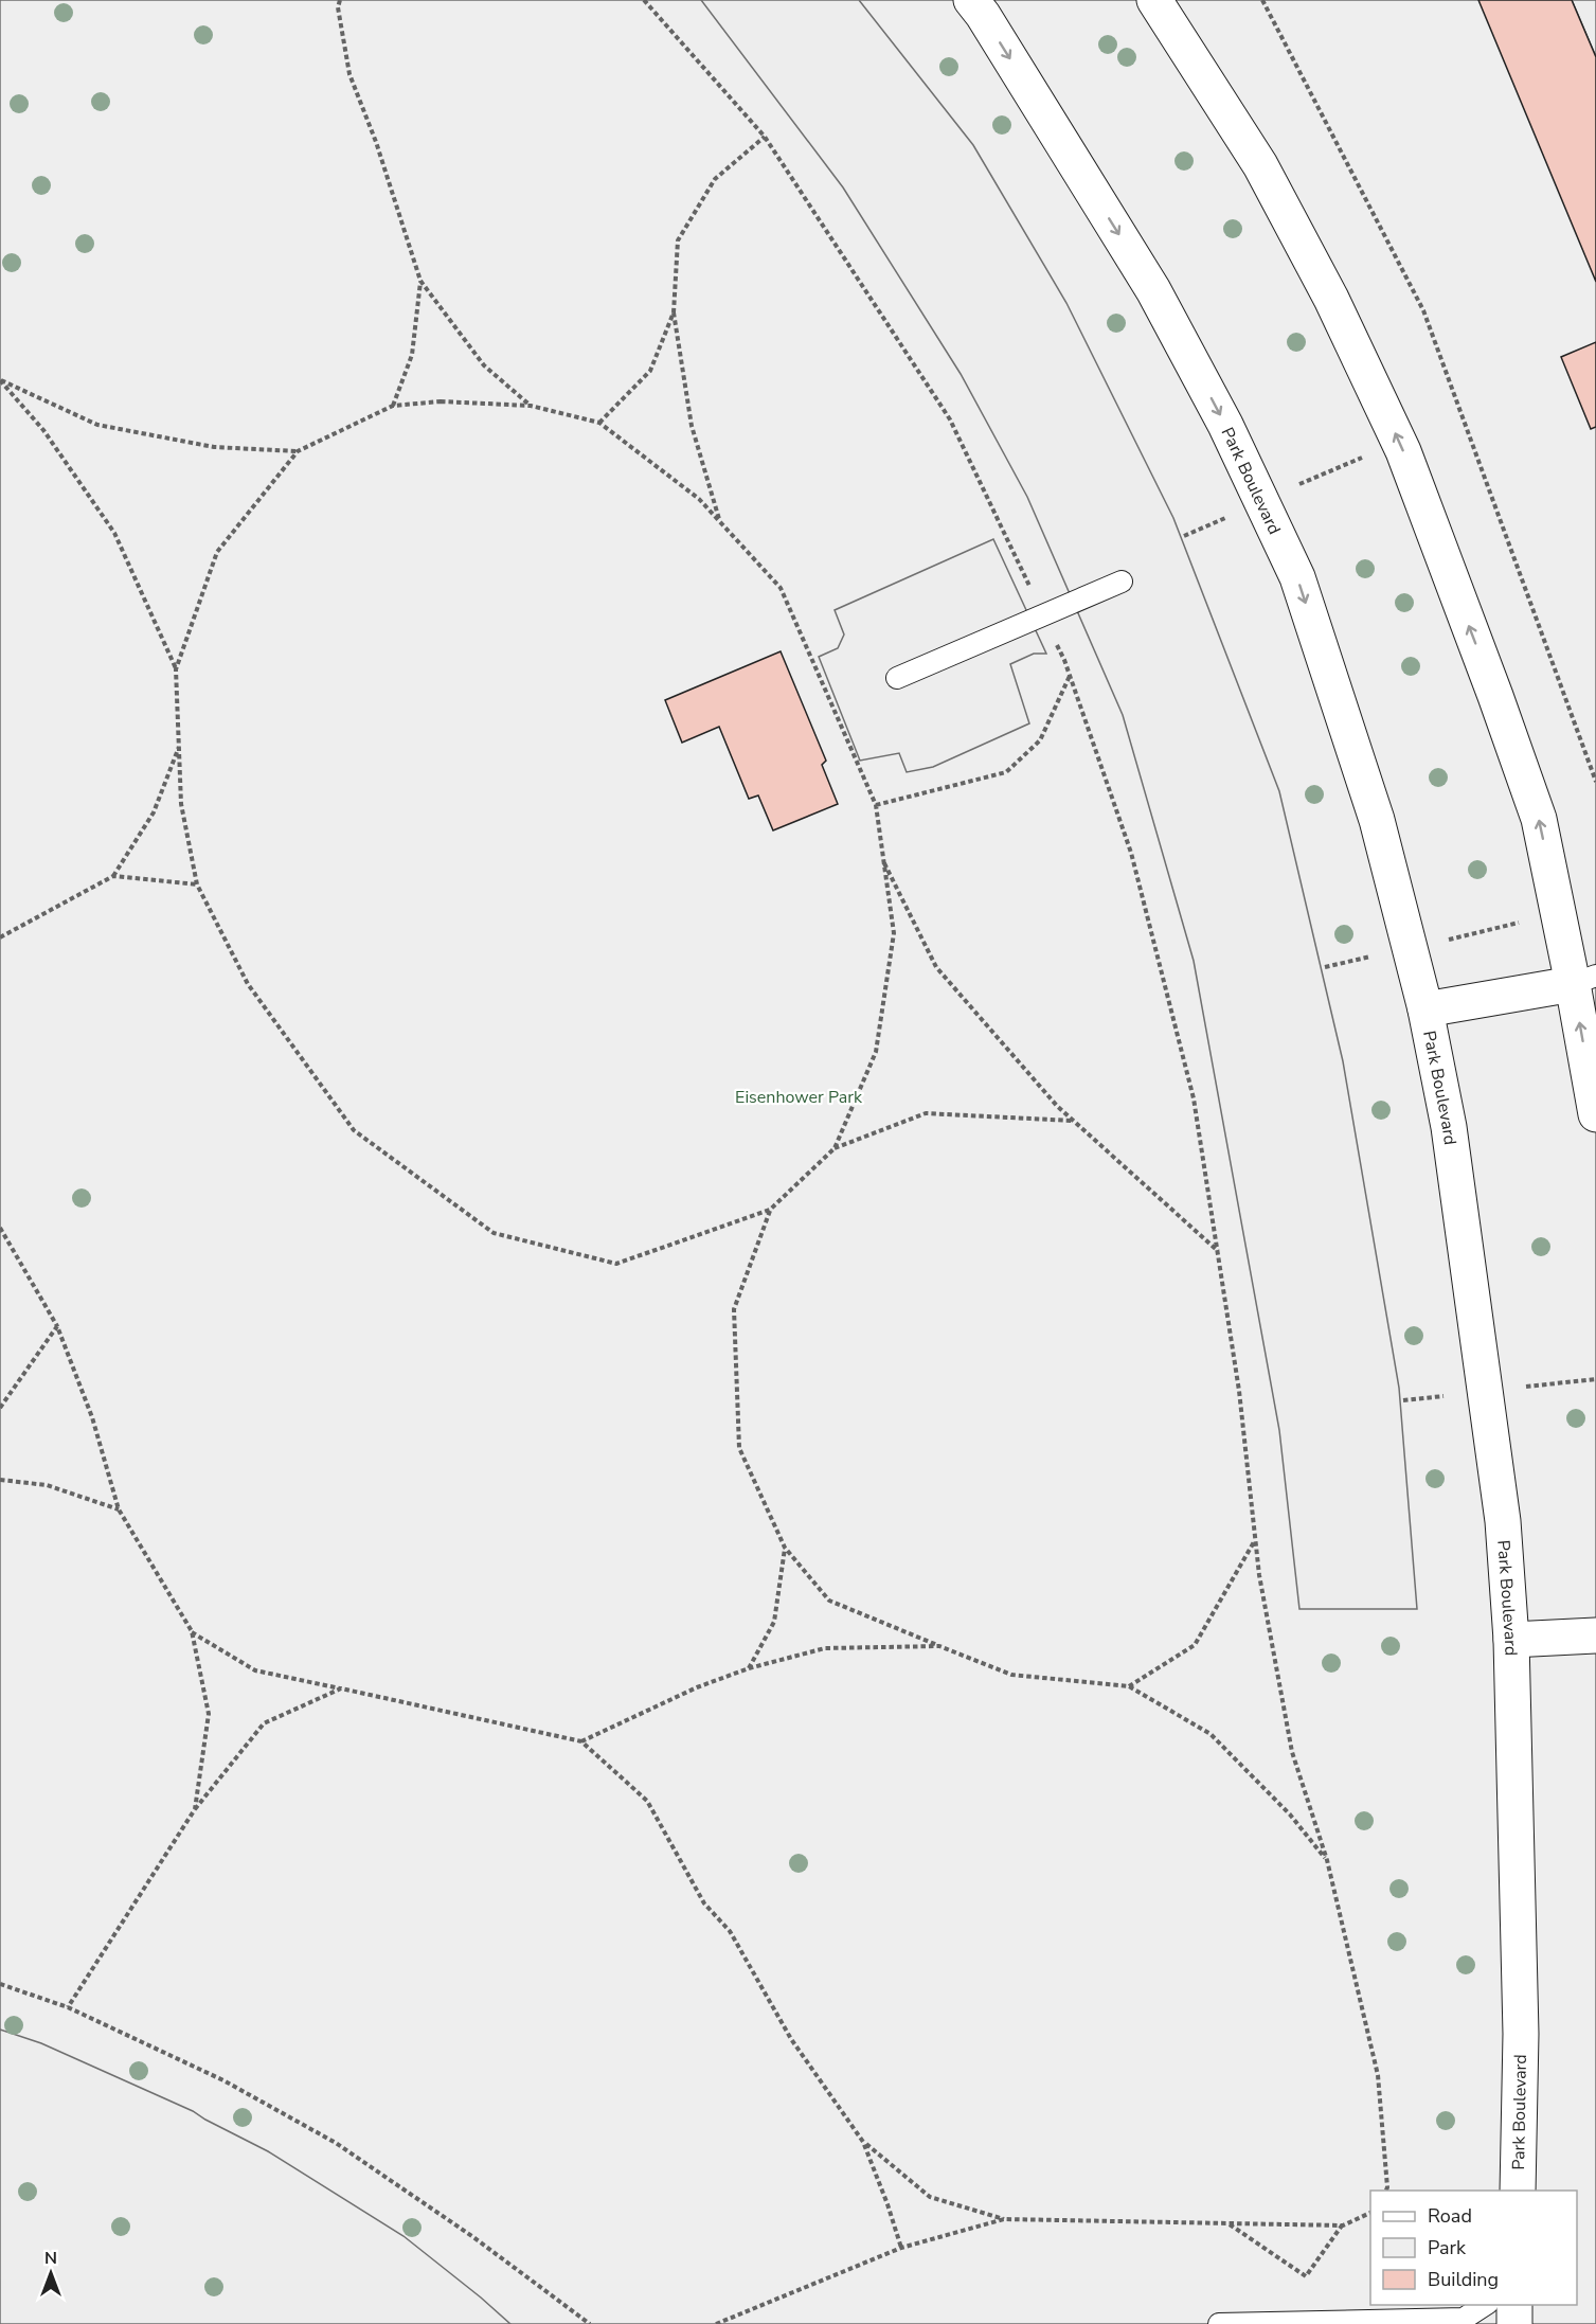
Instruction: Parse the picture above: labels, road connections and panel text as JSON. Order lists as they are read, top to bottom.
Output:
{
  "streets": {
    "street": ["Park Boulevard"]
  },
  "parks": ["Eisenhower Park"],
  "legend": ["Road", "Park", "Building"],
  "north": "top"
}
